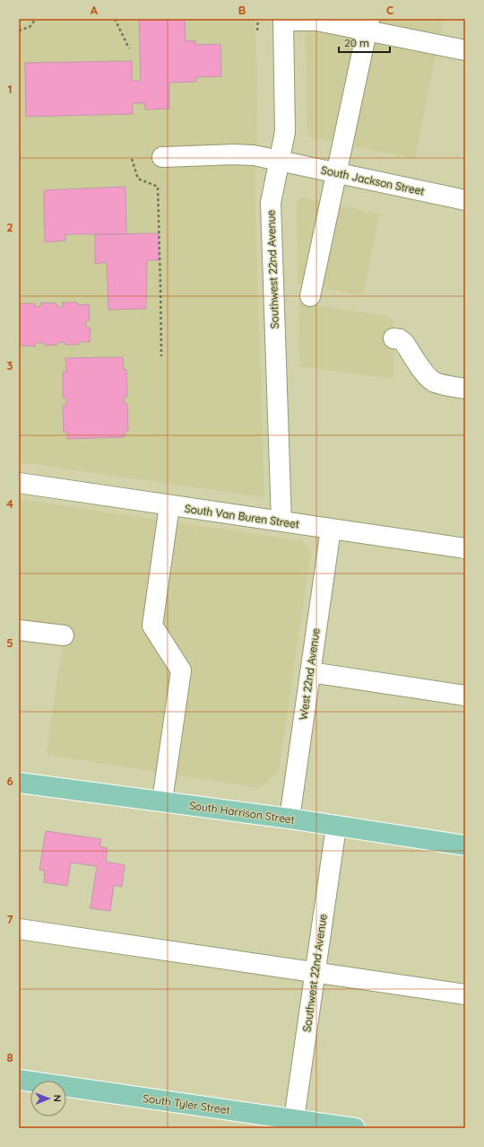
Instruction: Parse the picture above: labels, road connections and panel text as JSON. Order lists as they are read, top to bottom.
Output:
{
  "streets": {
    "main road": ["South Harrison Street", "South Tyler Street"],
    "street": [
      "South Jackson Street",
      "Southwest 22nd Avenue",
      "South Van Buren Street",
      "West 22nd Avenue"
    ]
  },
  "crossings": [
    ["South Jackson Street", "Southwest 22nd Avenue"],
    ["Southwest 22nd Avenue", "South Van Buren Street"],
    ["Southwest 22nd Avenue", "South Harrison Street"],
    ["Southwest 22nd Avenue", "South Tyler Street"],
    ["South Van Buren Street", "West 22nd Avenue"],
    ["West 22nd Avenue", "South Harrison Street"]
  ],
  "scale_bar": "20 m",
  "north": "right",
  "grid": {
    "columns": ["A", "B", "C"],
    "rows": [
      "1",
      "2",
      "3",
      "4",
      "5",
      "6",
      "7",
      "8"
    ]
  }
}
